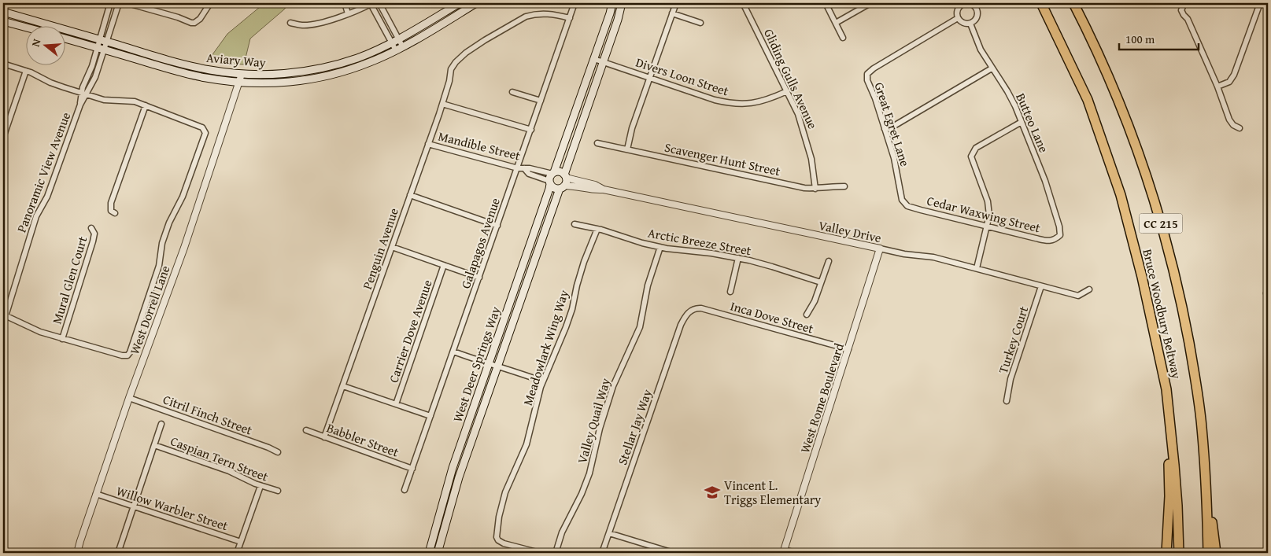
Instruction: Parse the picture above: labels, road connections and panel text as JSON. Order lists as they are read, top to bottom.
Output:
{
  "streets": {
    "highway": ["CC 215", "Bruce Woodbury Beltway"],
    "main road": ["Aviary Way", "West Deer Springs Way"],
    "street": [
      "Divers Loon Street",
      "Gliding Gulls Avenue",
      "Butteo Lane",
      "Great Egret Lane",
      "Mandible Street",
      "Scavenger Hunt Street",
      "Panoramic View Avenue",
      "Cedar Waxwing Street",
      "Valley Drive",
      "Arctic Breeze Street",
      "Galapagos Avenue",
      "Penguin Avenue",
      "Mural Glen Court",
      "West Dorrell Lane",
      "Inca Dove Street",
      "Carrier Dove Avenue",
      "Turkey Court",
      "Meadowlark Wing Way",
      "West Rome Boulevard",
      "Citril Finch Street",
      "Valley Quail Way",
      "Stellar Jay Way",
      "Babbler Street",
      "Caspian Tern Street",
      "Willow Warbler Street"
    ]
  },
  "crossings": [
    ["Aviary Way", "Panoramic View Avenue"],
    ["Aviary Way", "West Dorrell Lane"],
    ["Divers Loon Street", "Gliding Gulls Avenue"],
    ["Gliding Gulls Avenue", "Scavenger Hunt Street"],
    ["Butteo Lane", "Great Egret Lane"],
    ["Butteo Lane", "Cedar Waxwing Street"],
    ["Great Egret Lane", "Cedar Waxwing Street"],
    ["Mandible Street", "Valley Drive"],
    ["Mandible Street", "Galapagos Avenue"],
    ["Mandible Street", "Penguin Avenue"],
    ["Mandible Street", "West Deer Springs Way"],
    ["Valley Drive", "Turkey Court"],
    ["Valley Drive", "West Deer Springs Way"],
    ["Valley Drive", "West Rome Boulevard"],
    ["Arctic Breeze Street", "Meadowlark Wing Way"],
    ["Arctic Breeze Street", "Valley Quail Way"],
    ["Galapagos Avenue", "Penguin Avenue"],
    ["Galapagos Avenue", "Babbler Street"],
    ["Penguin Avenue", "Babbler Street"],
    ["West Dorrell Lane", "Citril Finch Street"],
    ["West Dorrell Lane", "Willow Warbler Street"],
    ["Inca Dove Street", "West Rome Boulevard"],
    ["Inca Dove Street", "Stellar Jay Way"]
  ],
  "places": {
    "school or university": ["Vincent L. Triggs Elementary"]
  },
  "scale_bar": "100 m",
  "north": "left"
}
